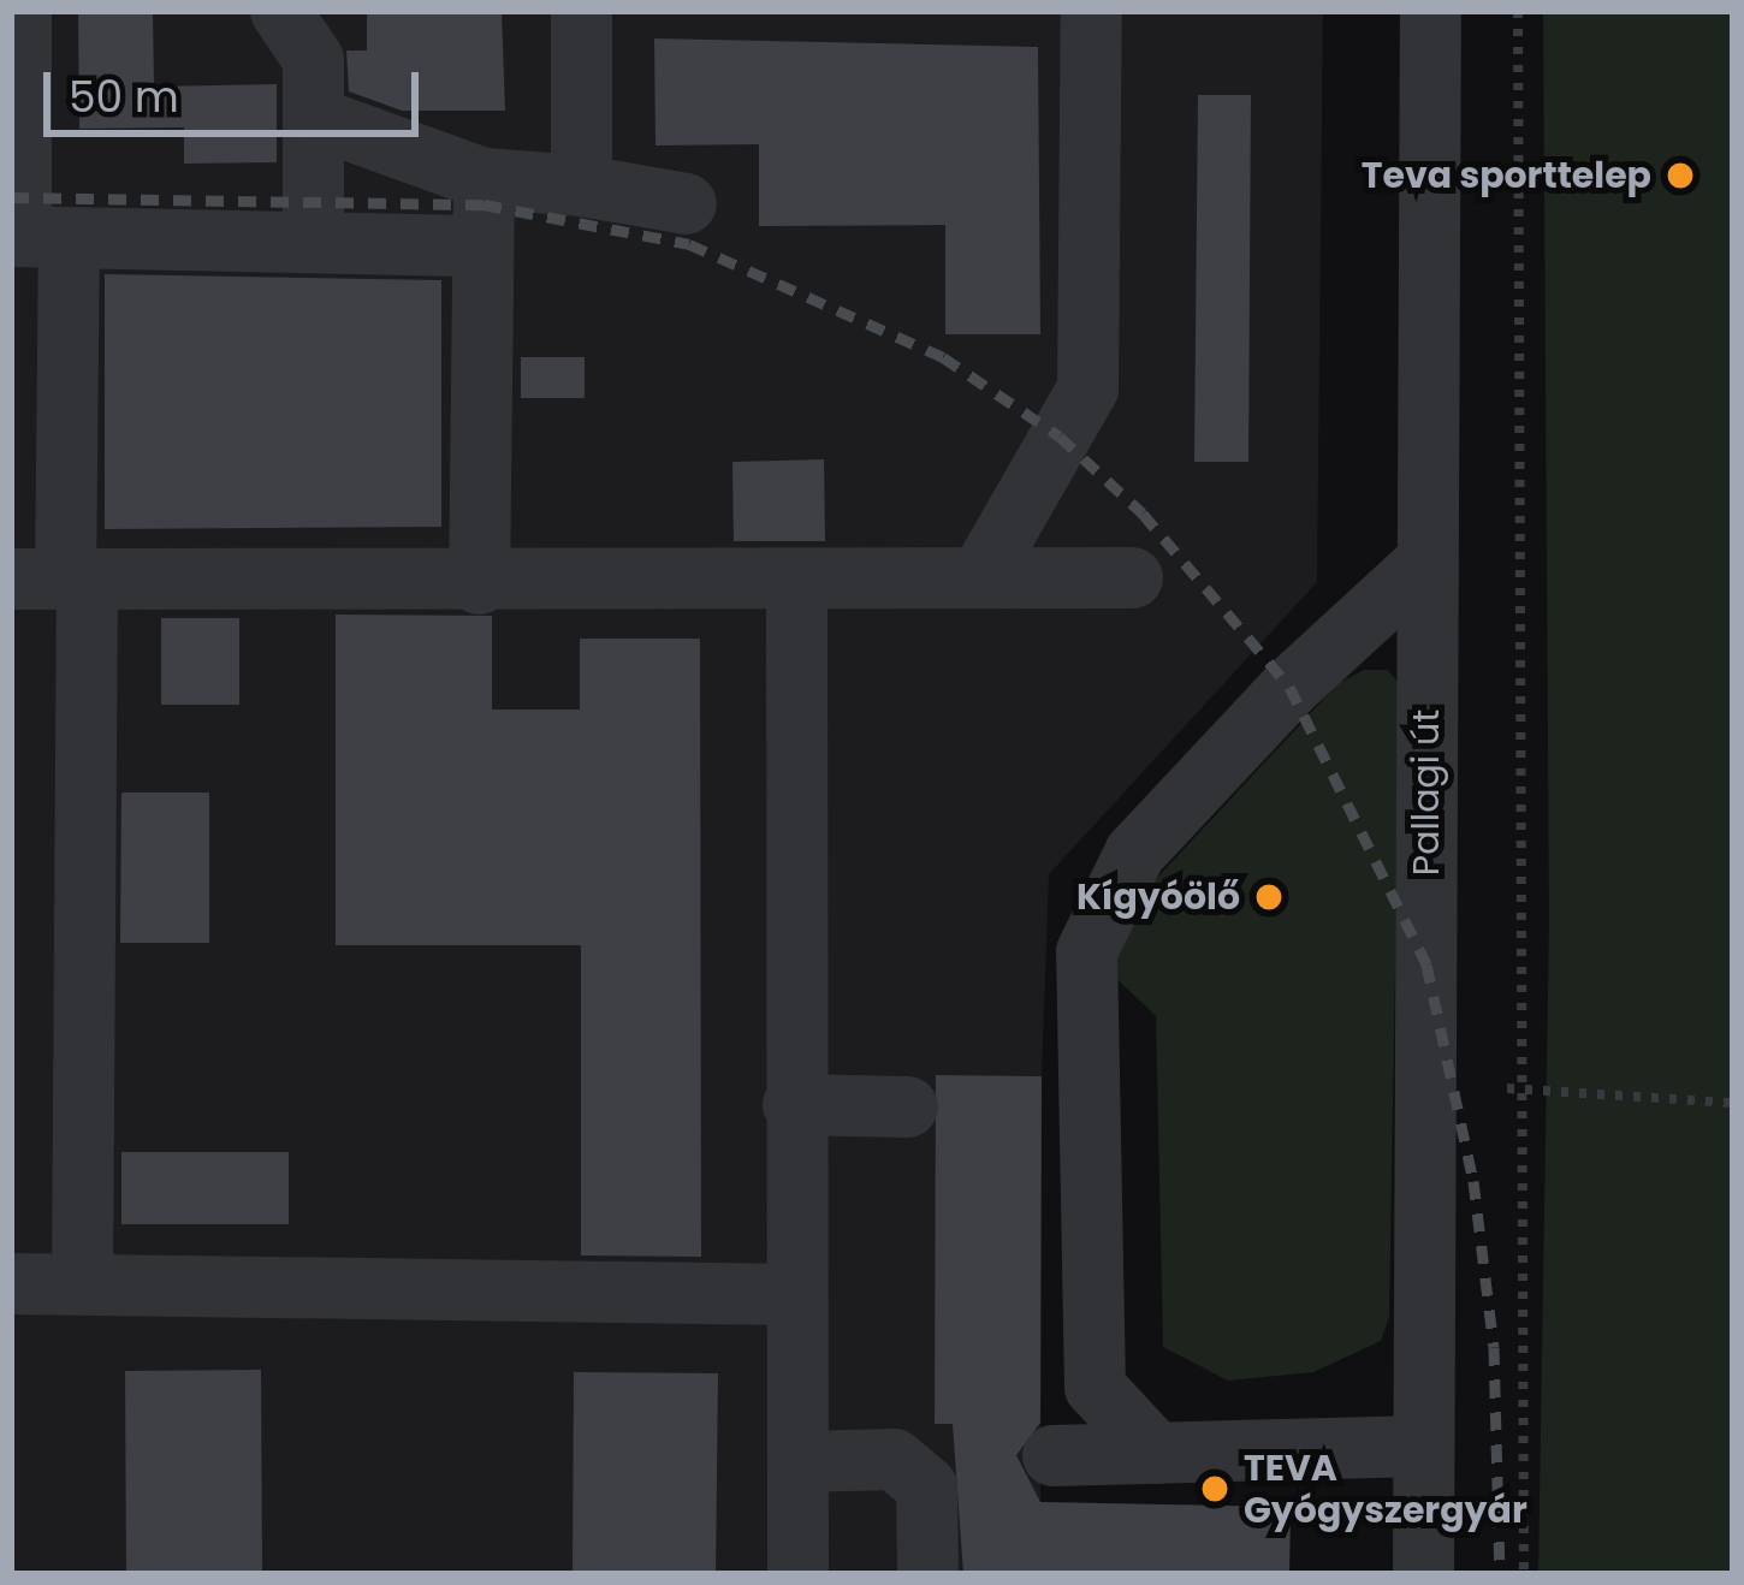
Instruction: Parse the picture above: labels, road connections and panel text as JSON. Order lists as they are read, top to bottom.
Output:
{
  "streets": {
    "street": ["Pallagi út"]
  },
  "places": ["Teva sporttelep", "Kígyóölő", "TEVA Gyógyszergyár"],
  "scale_bar": "50 m"
}
